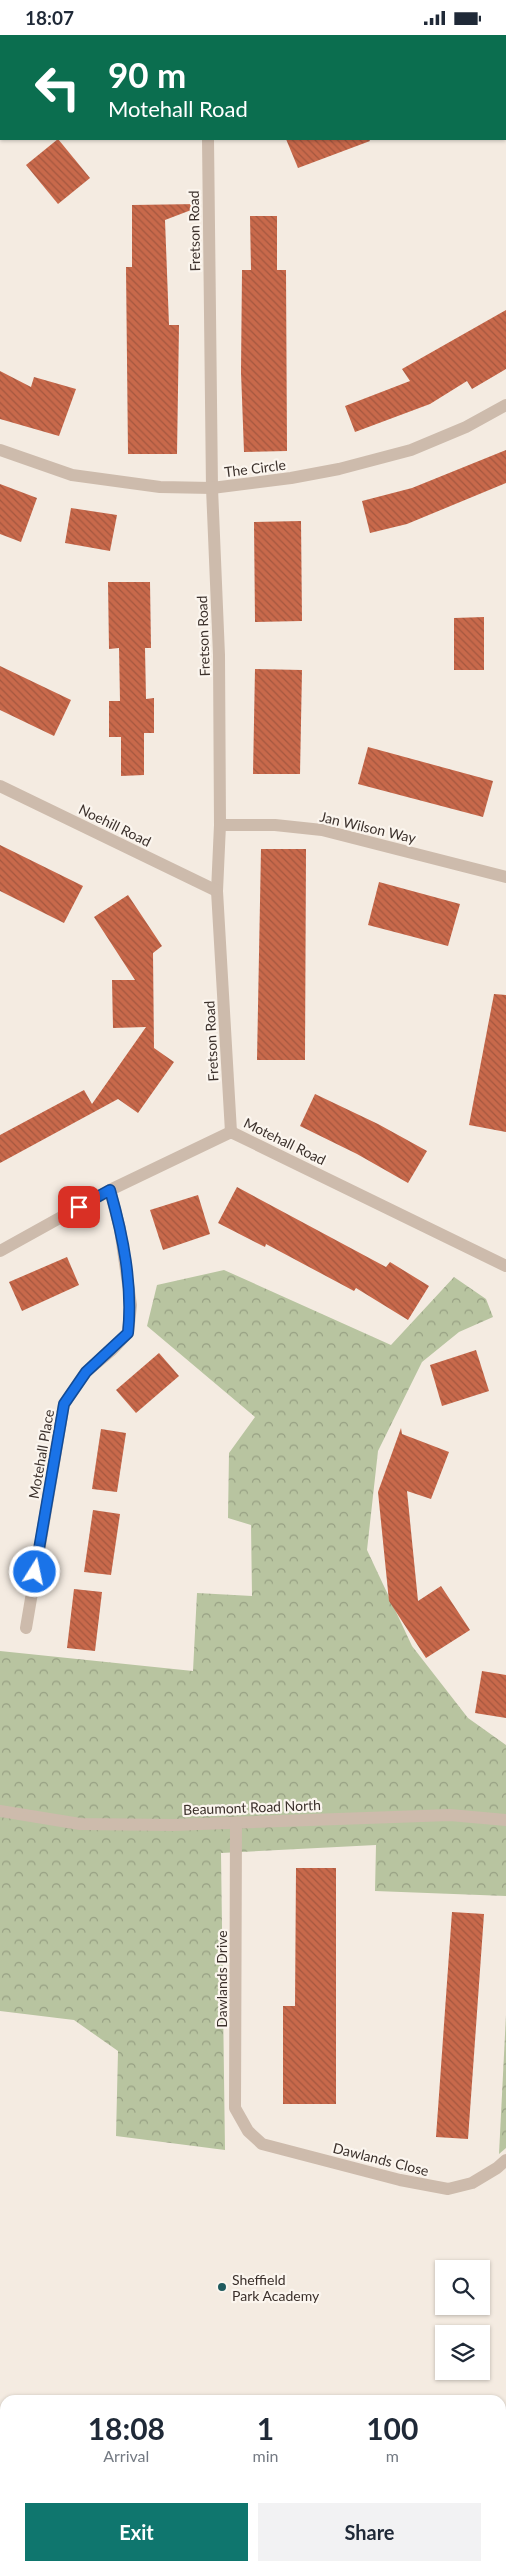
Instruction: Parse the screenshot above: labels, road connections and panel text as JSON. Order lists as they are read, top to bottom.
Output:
{
  "streets": {
    "street": [
      "Fretson Road",
      "The Circle",
      "Noehill Road",
      "Jan Wilson Way",
      "Motehall Road",
      "Motehall Place",
      "Beaumont Road North",
      "Dawlands Drive",
      "Dawlands Close"
    ]
  },
  "crossings": [
    ["Fretson Road", "The Circle"],
    ["Fretson Road", "Noehill Road"],
    ["Fretson Road", "Jan Wilson Way"],
    ["Fretson Road", "Motehall Road"],
    ["Motehall Road", "Motehall Place"],
    ["Beaumont Road North", "Dawlands Drive"],
    ["Dawlands Drive", "Dawlands Close"]
  ],
  "places": ["Sheffield Park Academy"],
  "page": {
    "status": "18:07",
    "turn": ["90 m", "Motehall Road"],
    "eta": [
      "18:08",
      "Arrival",
      "1",
      "min",
      "100",
      "m"
    ],
    "buttons": ["Exit", "Share"]
  }
}
